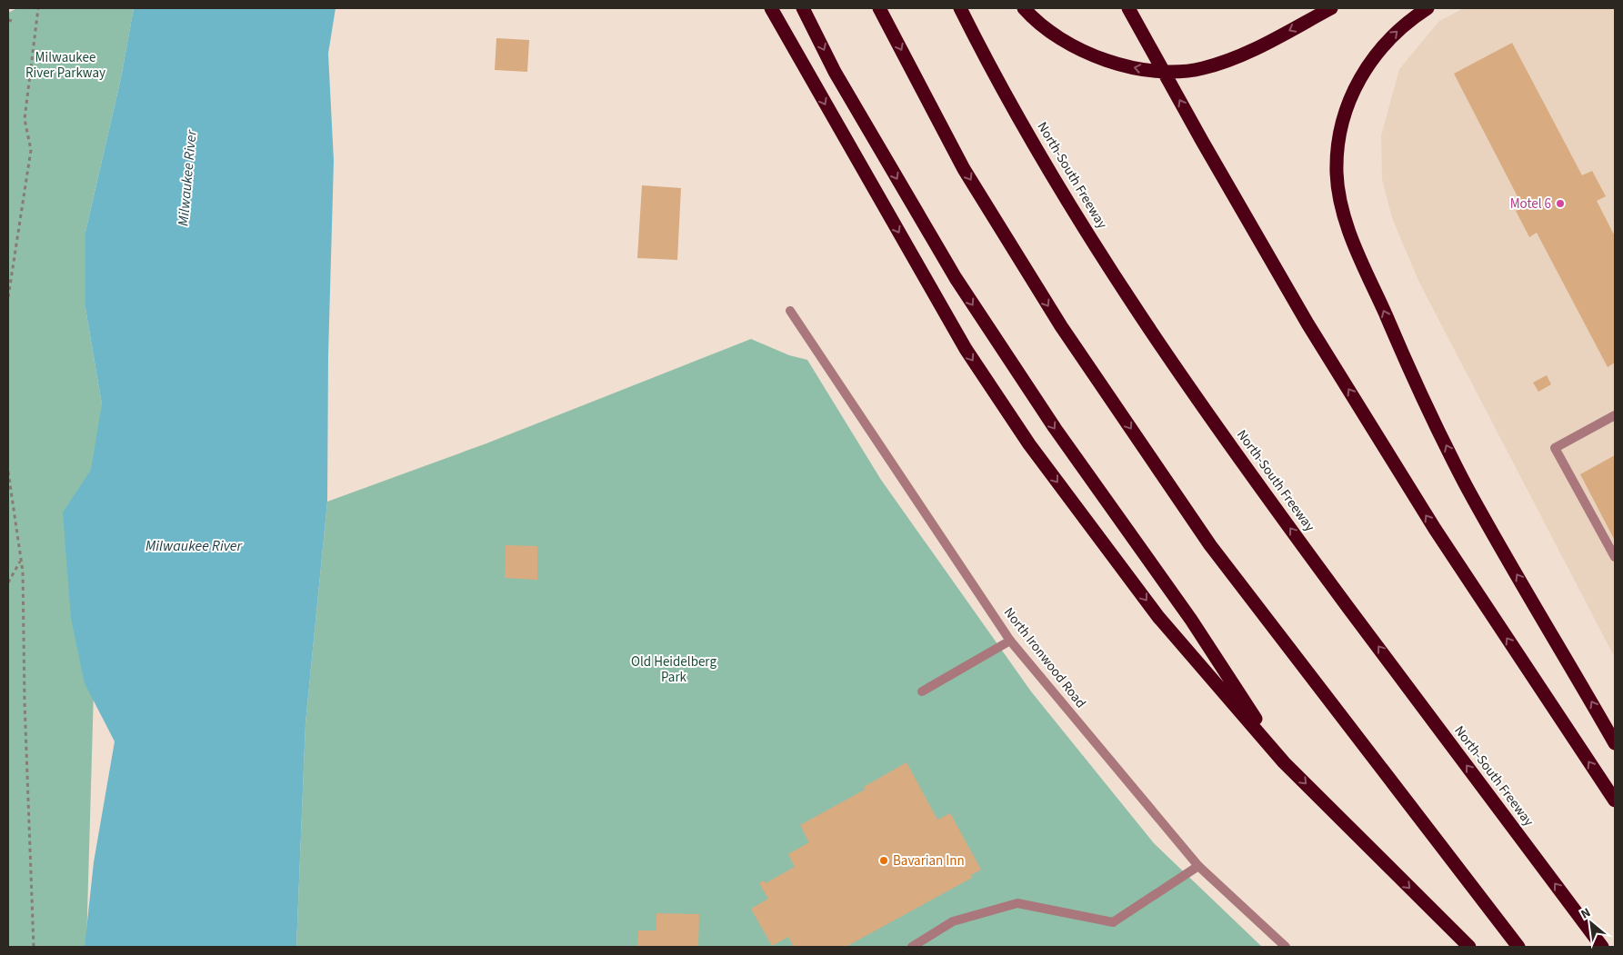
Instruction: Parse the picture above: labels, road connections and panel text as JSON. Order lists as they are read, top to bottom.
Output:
{
  "streets": {
    "highway": ["North-South Freeway"],
    "street": ["North Ironwood Road"]
  },
  "water": ["Milwaukee River"],
  "parks": ["Milwaukee River Parkway", "Old Heidelberg Park"],
  "places": ["Motel 6", "Bavarian Inn"],
  "north": "top left"
}
